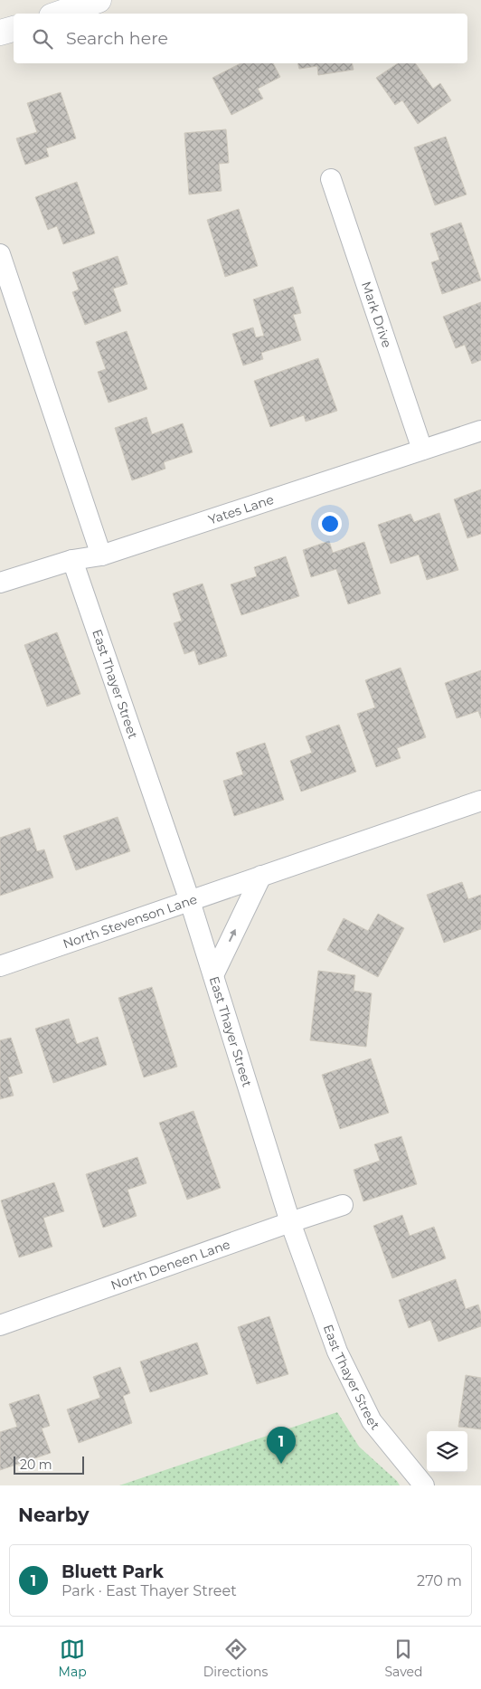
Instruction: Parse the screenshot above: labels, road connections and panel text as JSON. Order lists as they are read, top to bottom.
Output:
{
  "streets": {
    "street": [
      "Mark Drive",
      "Yates Lane",
      "East Thayer Street",
      "North Stevenson Lane",
      "North Deneen Lane"
    ]
  },
  "crossings": [
    ["Mark Drive", "Yates Lane"],
    ["Yates Lane", "East Thayer Street"],
    ["East Thayer Street", "North Stevenson Lane"],
    ["East Thayer Street", "North Deneen Lane"]
  ],
  "scale_bar": "20 m",
  "page": {
    "search": "Search here",
    "pins": "1",
    "scale": "20 m",
    "heading": "Nearby",
    "list": [
      {
        "mark": "1",
        "name": "Bluett Park",
        "note": "Park · East Thayer Street",
        "value": "270 m"
      }
    ],
    "nav": ["Map", "Directions", "Saved"]
  }
}
